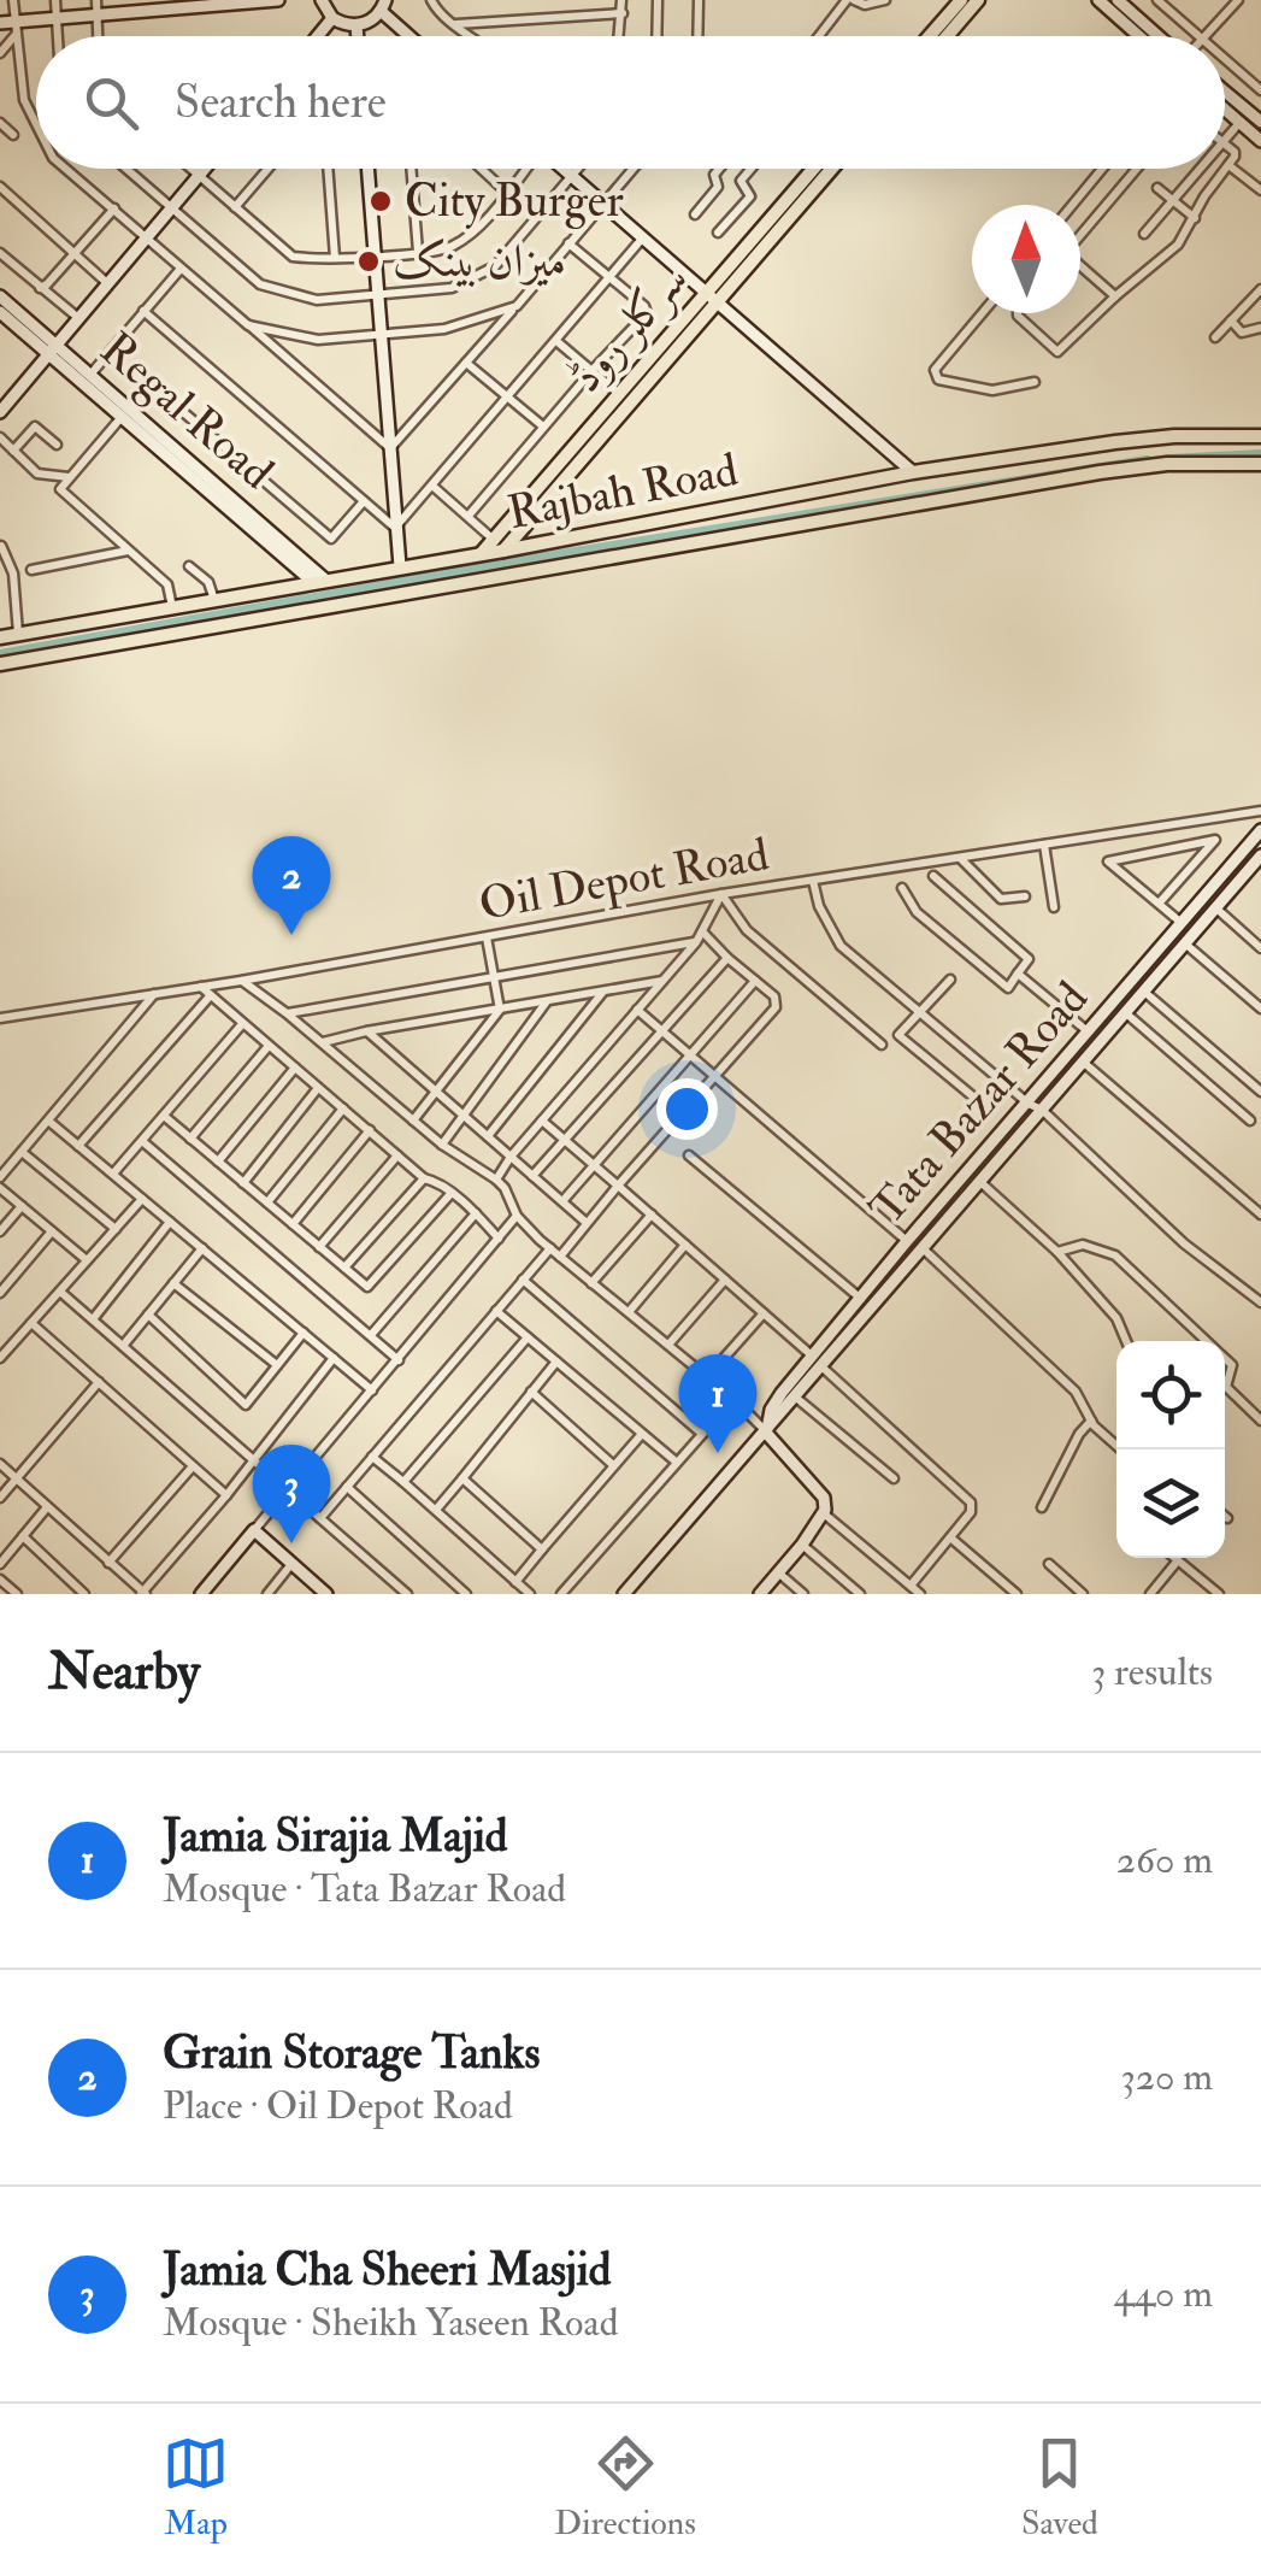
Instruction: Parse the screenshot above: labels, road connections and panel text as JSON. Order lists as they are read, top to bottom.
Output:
{
  "streets": {
    "main road": ["سرکلر روڈ", "Rajbah Road"],
    "street": ["Regal Road", "Oil Depot Road", "Tata Bazar Road"]
  },
  "crossings": [
    ["سرکلر روڈ", "Rajbah Road"],
    ["Regal Road", "Rajbah Road"]
  ],
  "places": ["City Burger", "میزان بینک"],
  "north": "top",
  "page": {
    "search": "Search here",
    "pins": ["2", "1", "3"],
    "heading": ["Nearby", "3 results"],
    "list": [
      {
        "mark": "1",
        "name": "Jamia Sirajia Majid",
        "note": "Mosque · Tata Bazar Road",
        "value": "260 m"
      },
      {
        "mark": "2",
        "name": "Grain Storage Tanks",
        "note": "Place · Oil Depot Road",
        "value": "320 m"
      },
      {
        "mark": "3",
        "name": "Jamia Cha Sheeri Masjid",
        "note": "Mosque · Sheikh Yaseen Road",
        "value": "440 m"
      }
    ],
    "nav": ["Map", "Directions", "Saved"]
  }
}
